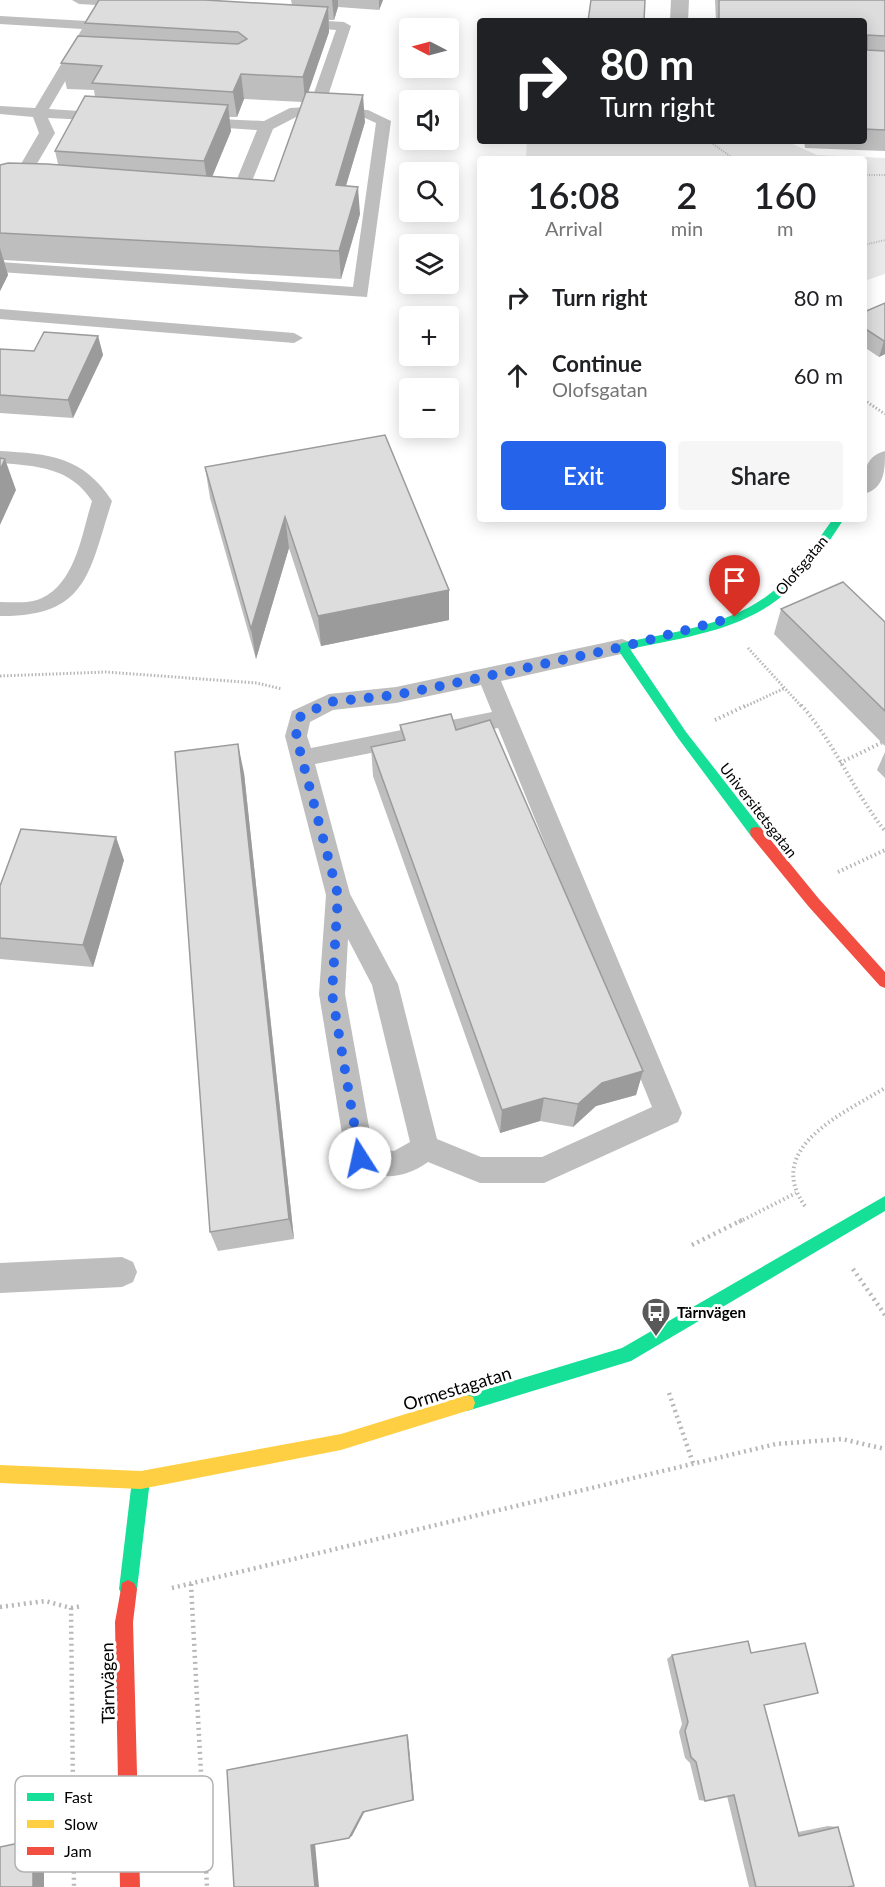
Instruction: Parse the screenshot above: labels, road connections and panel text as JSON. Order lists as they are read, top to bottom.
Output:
{
  "streets": {
    "street": [
      "Olofsgatan",
      "Universitetsgatan",
      "Ormestagatan",
      "Tärnvägen"
    ]
  },
  "crossings": [
    ["Olofsgatan", "Universitetsgatan"],
    ["Ormestagatan", "Tärnvägen"]
  ],
  "places": {
    "bus stop": ["Tärnvägen"]
  },
  "legend": ["Fast", "Slow", "Jam"],
  "north": "left",
  "page": {
    "map_buttons": ["+", "−"],
    "turn": ["80 m", "Turn right"],
    "eta": [
      "16:08",
      "Arrival",
      "2",
      "min",
      "160",
      "m"
    ],
    "list": [
      {
        "name": "Turn right",
        "value": "80 m"
      },
      {
        "name": "Continue",
        "note": "Olofsgatan",
        "value": "60 m"
      }
    ],
    "buttons": ["Exit", "Share"]
  }
}
